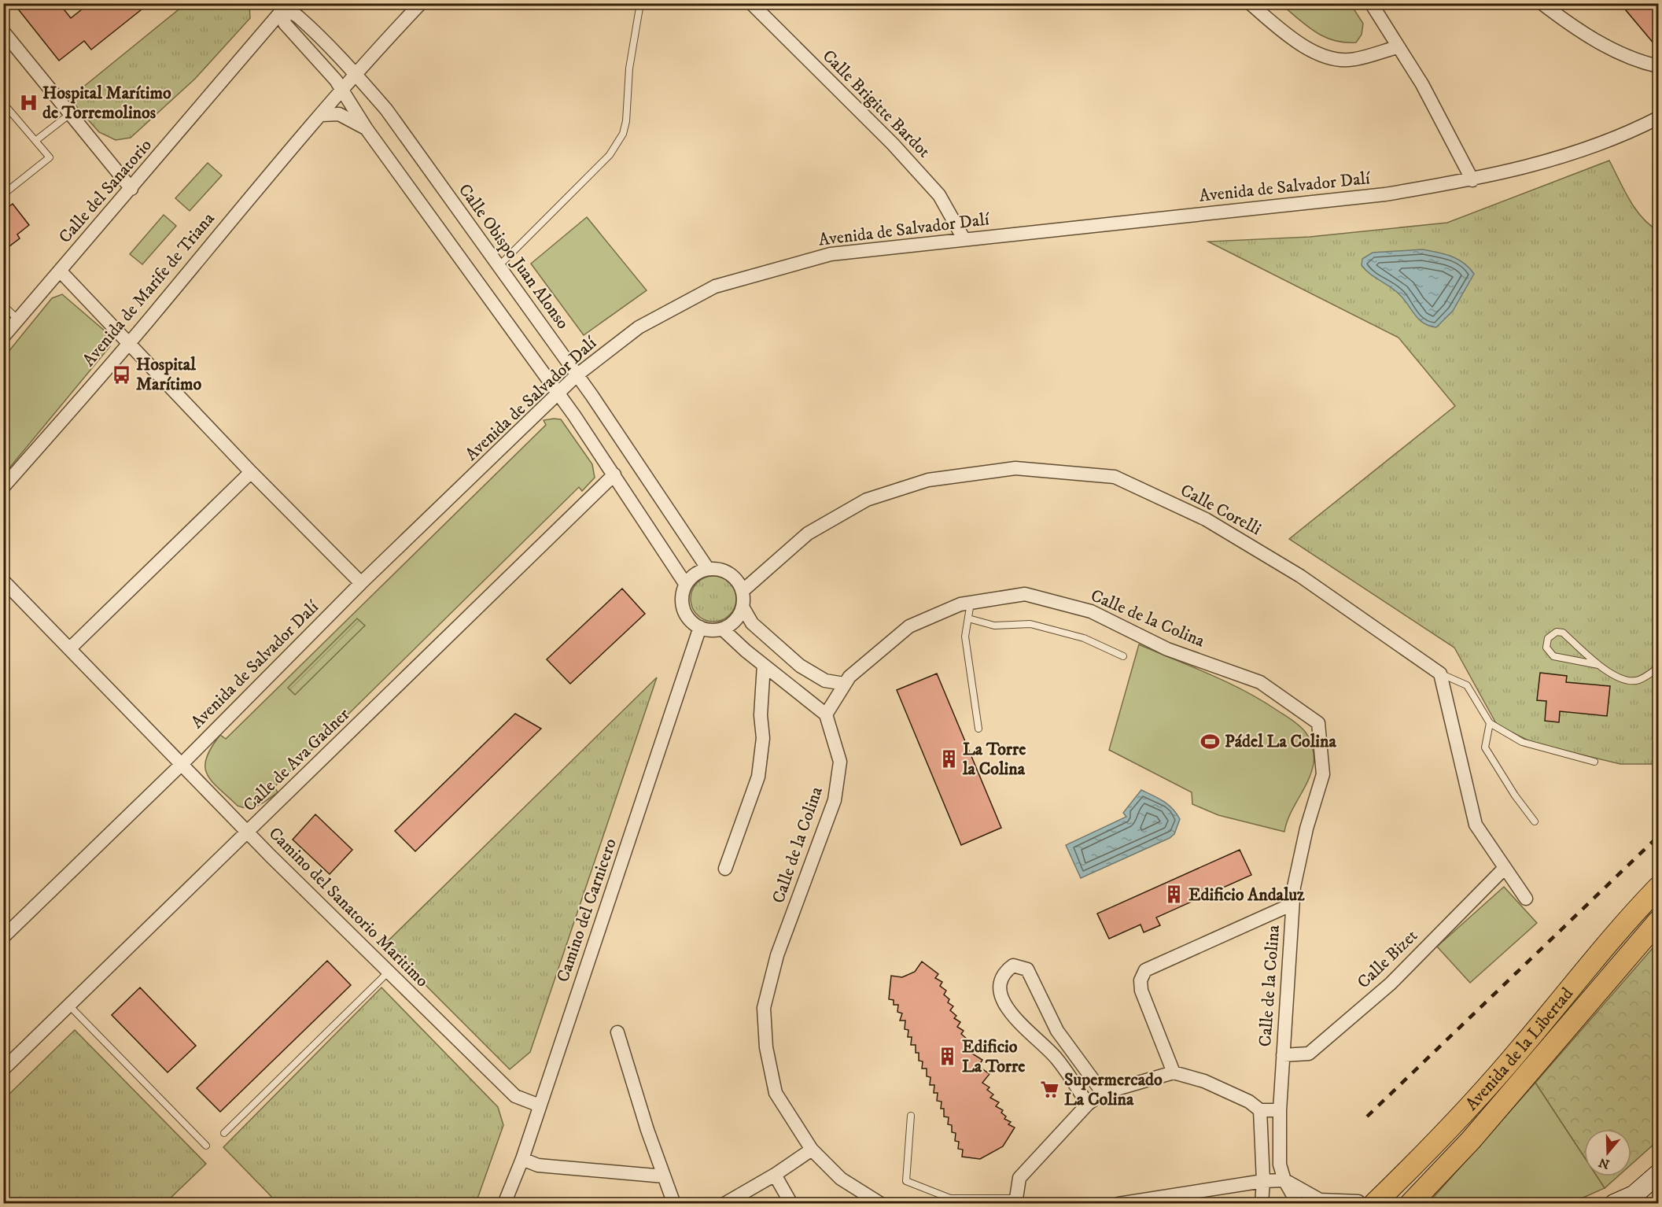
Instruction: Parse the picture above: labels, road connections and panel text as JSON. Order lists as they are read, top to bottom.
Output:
{
  "streets": {
    "main road": ["Avenida de la Libertad"],
    "street": [
      "Calle Brigitte Bardot",
      "Avenida de Salvador Dalí",
      "Calle del Sanatorio",
      "Calle Obispo Juan Alonso",
      "Avenida de Marife de Triana",
      "Calle Corelli",
      "Calle de la Colina",
      "Calle de Ava Gadner",
      "Camino del Sanatorio Maritimo",
      "Camino del Carnicero",
      "Calle Bizet"
    ]
  },
  "crossings": [
    ["Calle Brigitte Bardot", "Avenida de Salvador Dalí"],
    ["Avenida de Salvador Dalí", "Calle Obispo Juan Alonso"],
    ["Avenida de Salvador Dalí", "Camino del Sanatorio Maritimo"],
    ["Calle del Sanatorio", "Calle Obispo Juan Alonso"],
    ["Calle Obispo Juan Alonso", "Avenida de Marife de Triana"],
    ["Calle Obispo Juan Alonso", "Calle Corelli"],
    ["Calle Obispo Juan Alonso", "Camino del Carnicero"],
    ["Calle Corelli", "Camino del Carnicero"],
    ["Calle de la Colina", "Calle Bizet"],
    ["Calle de Ava Gadner", "Camino del Sanatorio Maritimo"],
    ["Camino del Sanatorio Maritimo", "Camino del Carnicero"]
  ],
  "places": {
    "hospital": ["Hospital Marítimo de Torremolinos"],
    "bus stop": ["Hospital Marítimo"],
    "sports": ["Pádel La Colina"],
    "building": ["La Torre la Colina", "Edificio Andaluz", "Edificio La Torre"],
    "supermarket": ["Supermercado La Colina"]
  },
  "north": "bottom"
}
